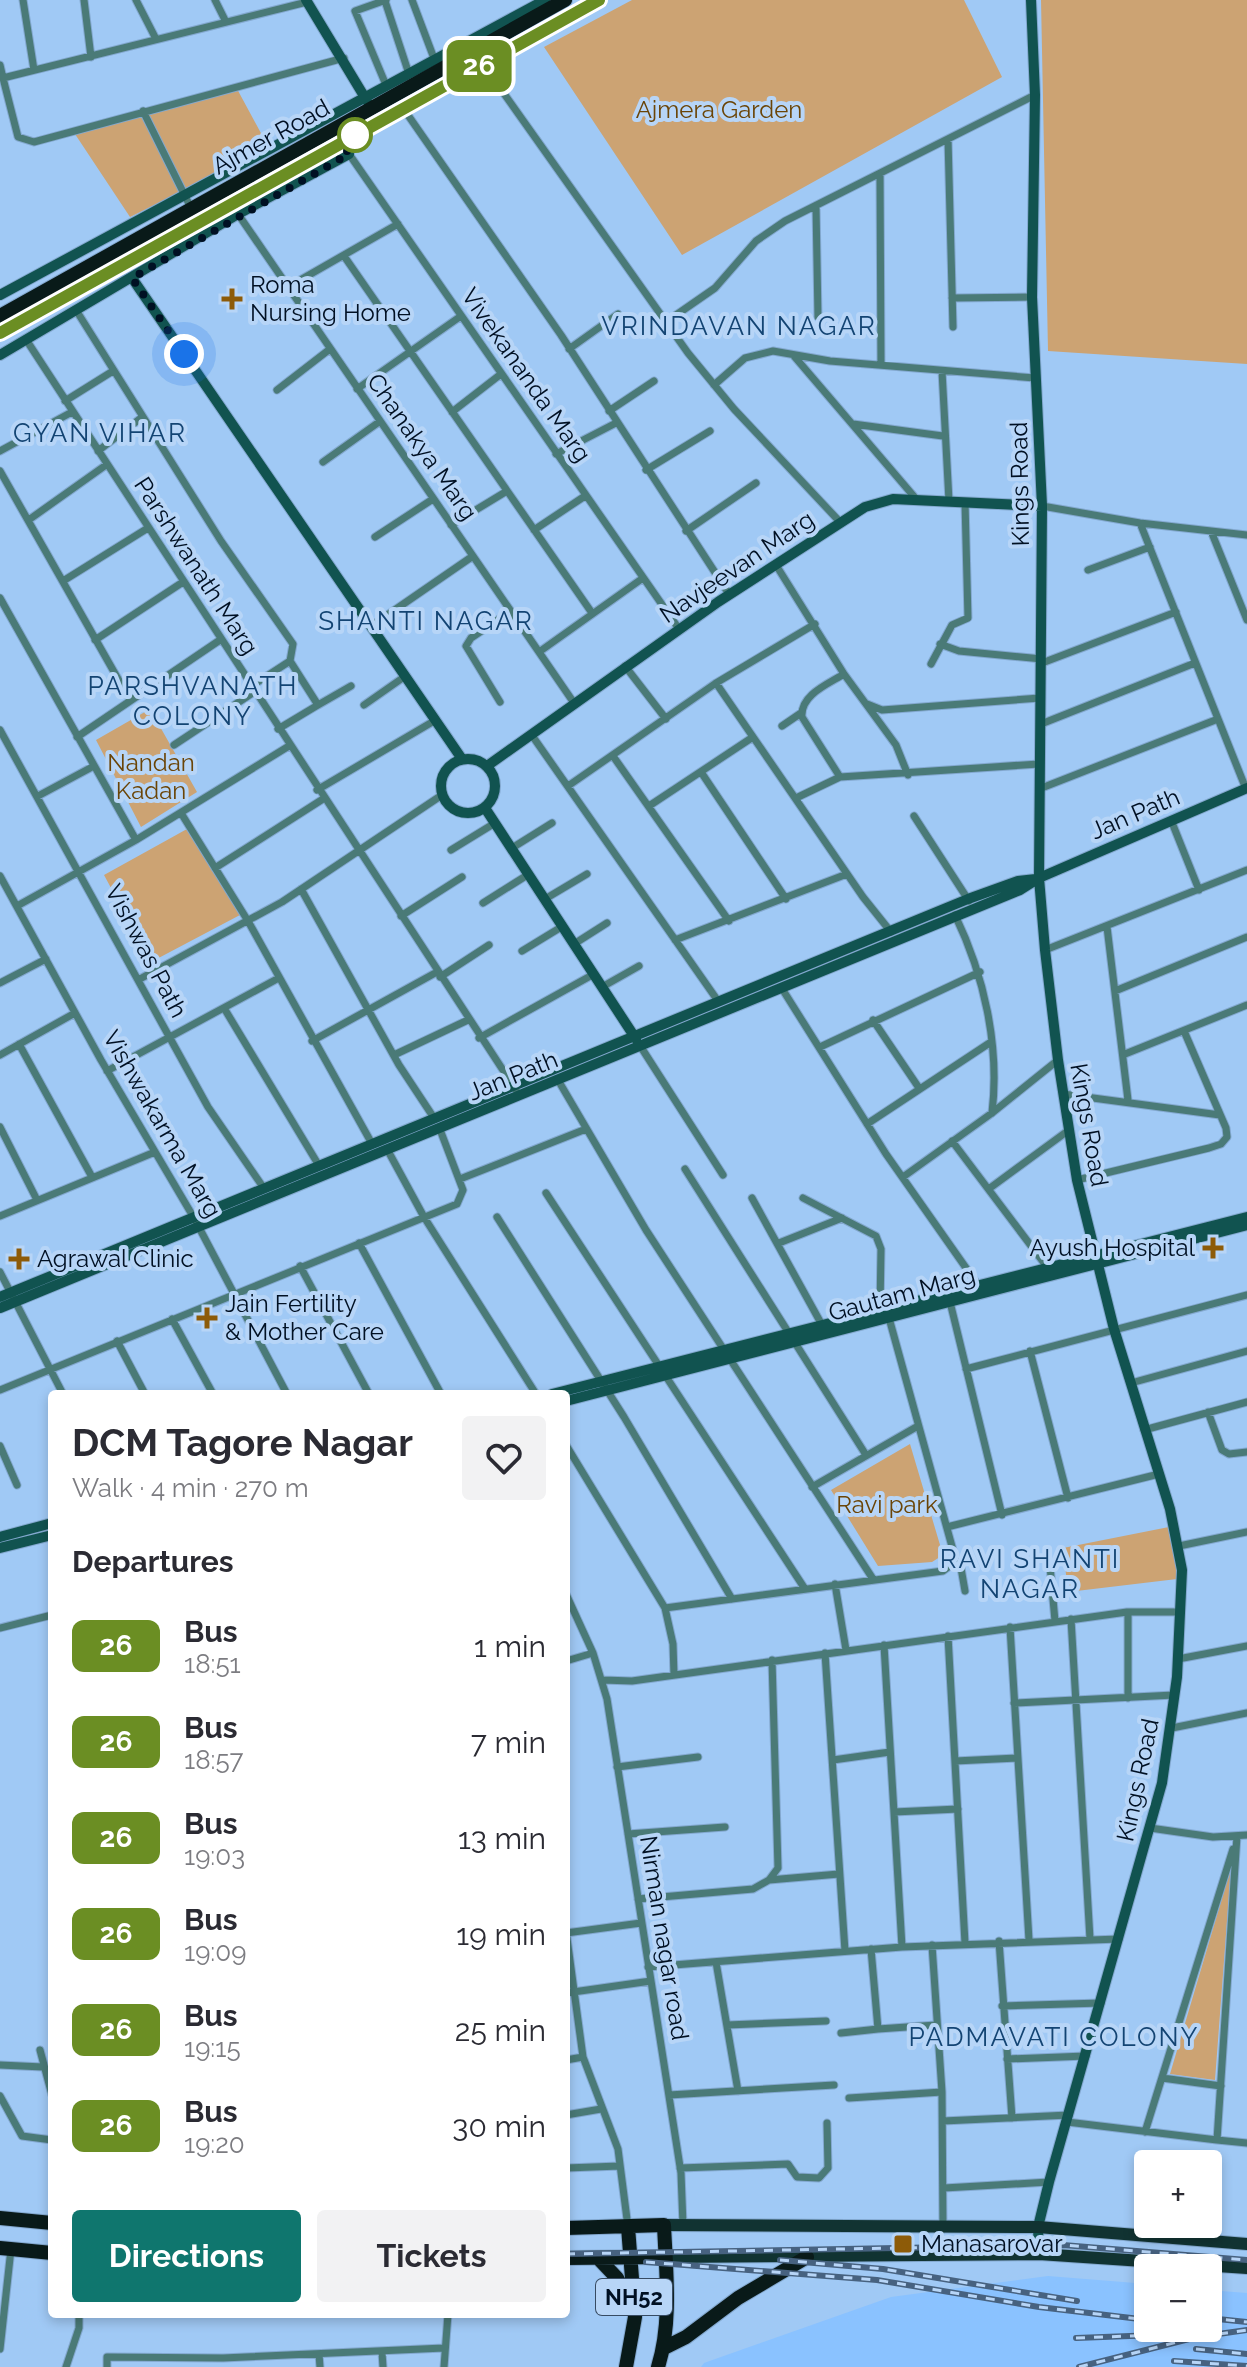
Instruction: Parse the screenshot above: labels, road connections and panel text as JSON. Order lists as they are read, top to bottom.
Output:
{
  "streets": {
    "highway": ["Ajmer Road", "NH52"],
    "street": [
      "Vivekananda Marg",
      "Chanakya Marg",
      "Kings Road",
      "Parshwanath Marg",
      "Navjeevan Marg",
      "Jan Path",
      "Vishwas Path",
      "Vishwakarma Marg",
      "Gautam Marg",
      "Nirman nagar road"
    ]
  },
  "crossings": [
    ["Ajmer Road", "Vivekananda Marg"],
    ["Vivekananda Marg", "Navjeevan Marg"],
    ["Chanakya Marg", "Navjeevan Marg"],
    ["Kings Road", "Navjeevan Marg"],
    ["Kings Road", "Jan Path"],
    ["Kings Road", "Gautam Marg"],
    ["Parshwanath Marg", "Jan Path"],
    ["Jan Path", "Vishwas Path"],
    ["Jan Path", "Vishwakarma Marg"]
  ],
  "districts": [
    "VRINDAVAN NAGAR",
    "GYAN VIHAR",
    "SHANTI NAGAR",
    "PARSHVANATH COLONY",
    "RAVI SHANTI NAGAR",
    "PADMAVATI COLONY"
  ],
  "parks": ["Ajmera Garden", "Nandan Kadan", "Ravi park"],
  "places": {
    "health": [
      "Roma Nursing Home",
      "Ayush Hospital",
      "Agrawal Clinic",
      "Jain Fertility & Mother Care"
    ],
    "transit": ["Manasarovar"]
  },
  "lines": ["bus line 26"],
  "page": {
    "on_map": "26",
    "heading": [
      ["DCM Tagore Nagar", "Walk · 4 min · 270 m"],
      "Departures"
    ],
    "list": [
      {
        "mark": "26",
        "name": "Bus",
        "note": "18:51",
        "value": "1 min"
      },
      {
        "mark": "26",
        "name": "Bus",
        "note": "18:57",
        "value": "7 min"
      },
      {
        "mark": "26",
        "name": "Bus",
        "note": "19:03",
        "value": "13 min"
      },
      {
        "mark": "26",
        "name": "Bus",
        "note": "19:09",
        "value": "19 min"
      },
      {
        "mark": "26",
        "name": "Bus",
        "note": "19:15",
        "value": "25 min"
      },
      {
        "mark": "26",
        "name": "Bus",
        "note": "19:20",
        "value": "30 min"
      }
    ],
    "map_buttons": ["+", "−"],
    "buttons": ["Directions", "Tickets"]
  }
}
